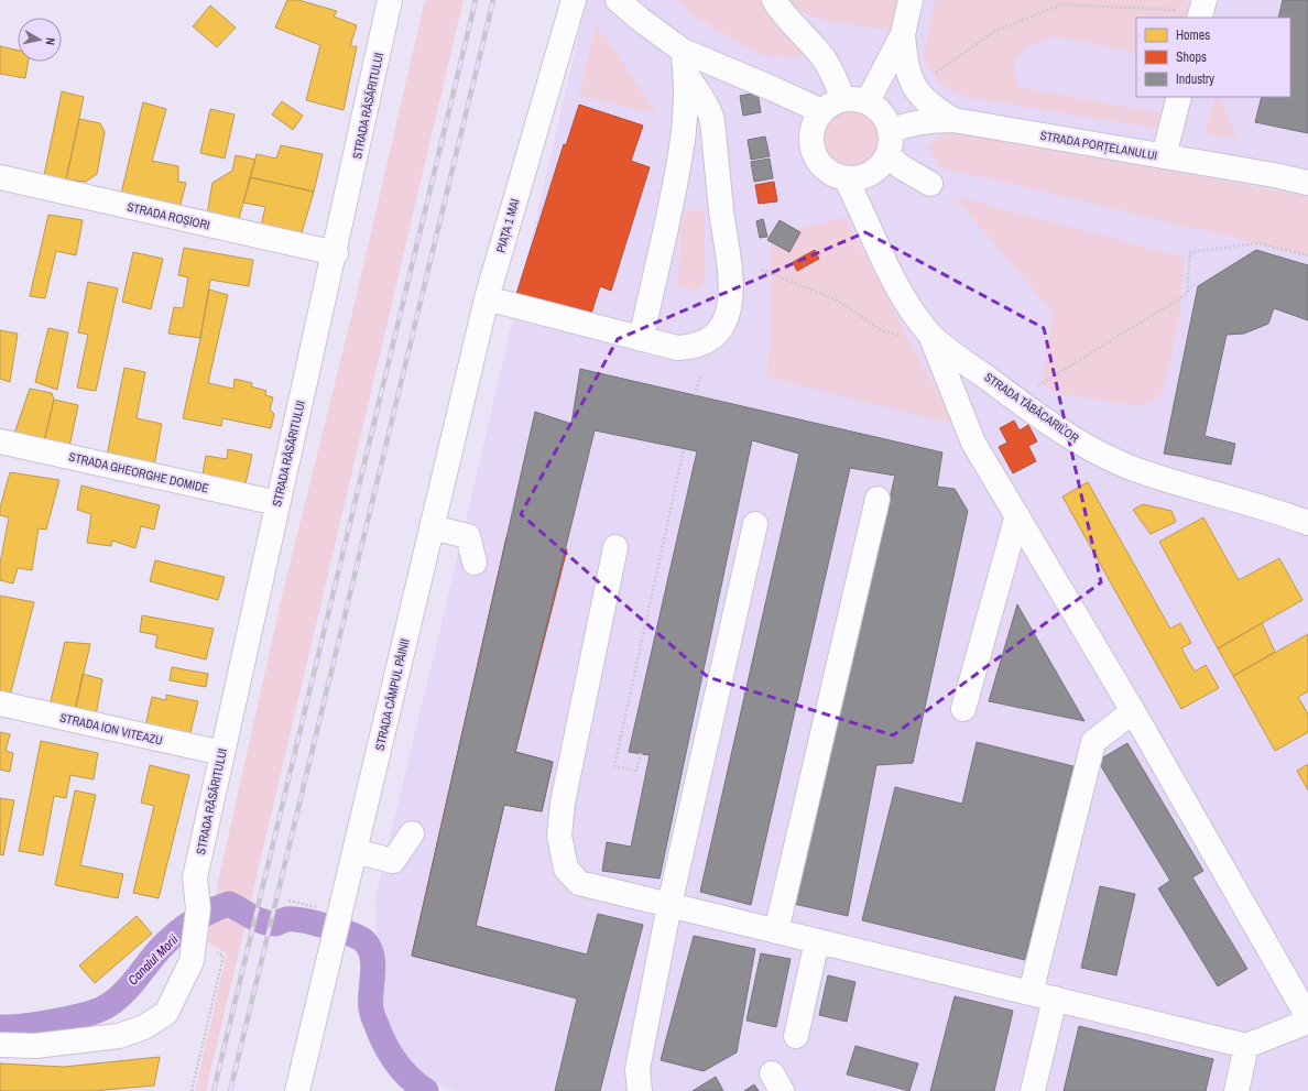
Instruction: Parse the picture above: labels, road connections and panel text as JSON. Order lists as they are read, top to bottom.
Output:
{
  "streets": {
    "street": [
      "STRADA RĂSĂRITULUI",
      "STRADA PORȚELANULUI",
      "STRADA ROȘIORI",
      "PIAȚA 1 MAI",
      "STRADA TĂBĂCARILOR",
      "STRADA GHEORGHE DOMIDE",
      "STRADA CÂMPUL PÂINII",
      "STRADA ION VITEAZU"
    ]
  },
  "crossings": [
    ["STRADA RĂSĂRITULUI", "STRADA ROȘIORI"],
    ["STRADA RĂSĂRITULUI", "STRADA GHEORGHE DOMIDE"],
    ["STRADA RĂSĂRITULUI", "STRADA ION VITEAZU"],
    ["STRADA PORȚELANULUI", "STRADA TĂBĂCARILOR"],
    ["PIAȚA 1 MAI", "STRADA CÂMPUL PÂINII"]
  ],
  "water": ["Canalul Morii"],
  "legend": ["Homes", "Shops", "Industry"],
  "north": "right"
}
